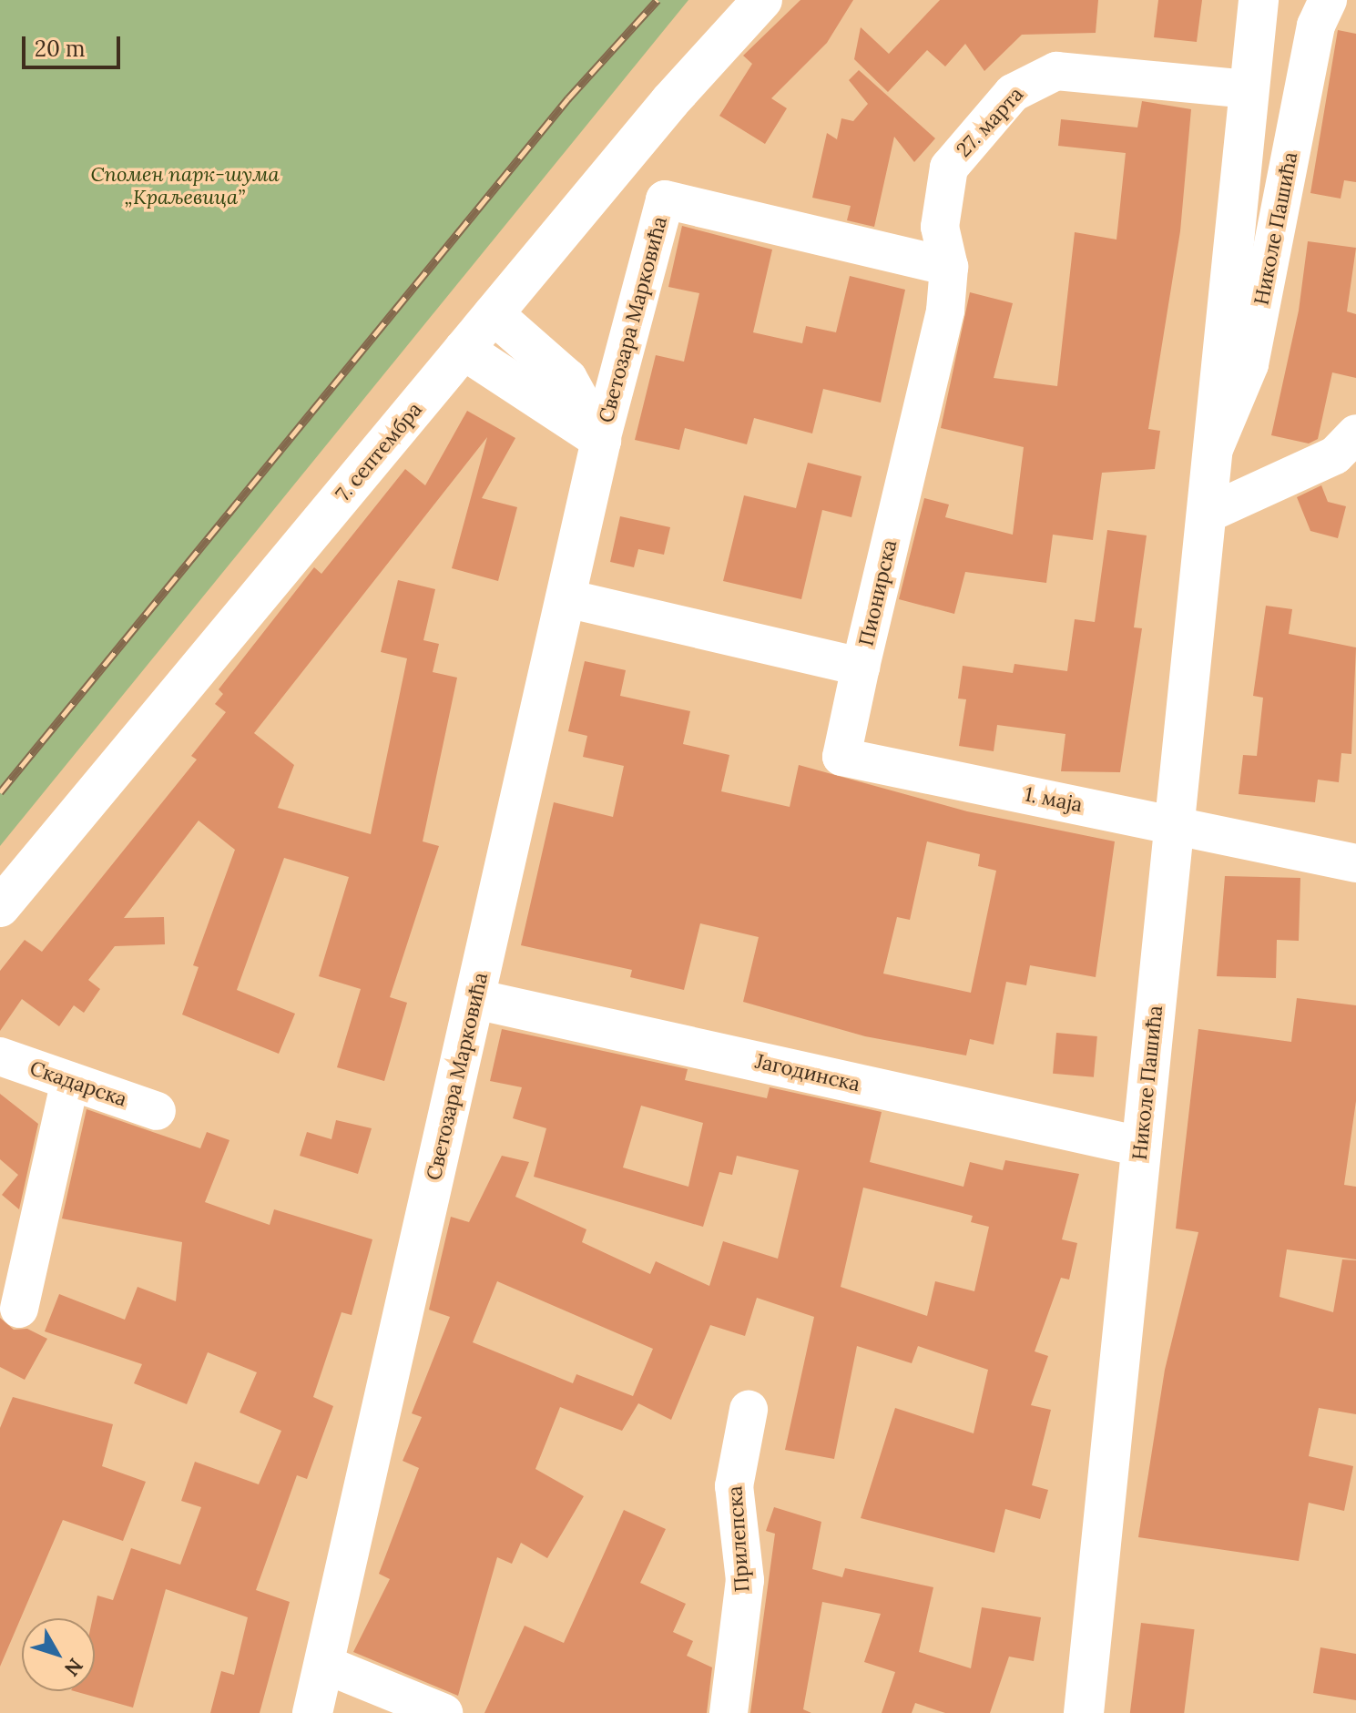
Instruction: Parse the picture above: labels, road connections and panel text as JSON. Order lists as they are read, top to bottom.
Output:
{
  "streets": {
    "street": [
      "27. марта",
      "Николе Пашића",
      "Светозара Марковића",
      "7. септембра",
      "Пионирска",
      "1. маја",
      "Јагодинска",
      "Скадарска",
      "Прилепска"
    ]
  },
  "crossings": [
    ["27. марта", "Николе Пашића"],
    ["27. марта", "Светозара Марковића"],
    ["27. марта", "Пионирска"],
    ["Николе Пашића", "1. маја"],
    ["Николе Пашића", "Јагодинска"],
    ["Светозара Марковића", "7. септембра"],
    ["Светозара Марковића", "Пионирска"],
    ["Светозара Марковића", "Јагодинска"],
    ["Пионирска", "1. маја"]
  ],
  "parks": ["Спомен парк-шума „Краљевица”"],
  "scale_bar": "20 m",
  "north": "bottom right"
}
